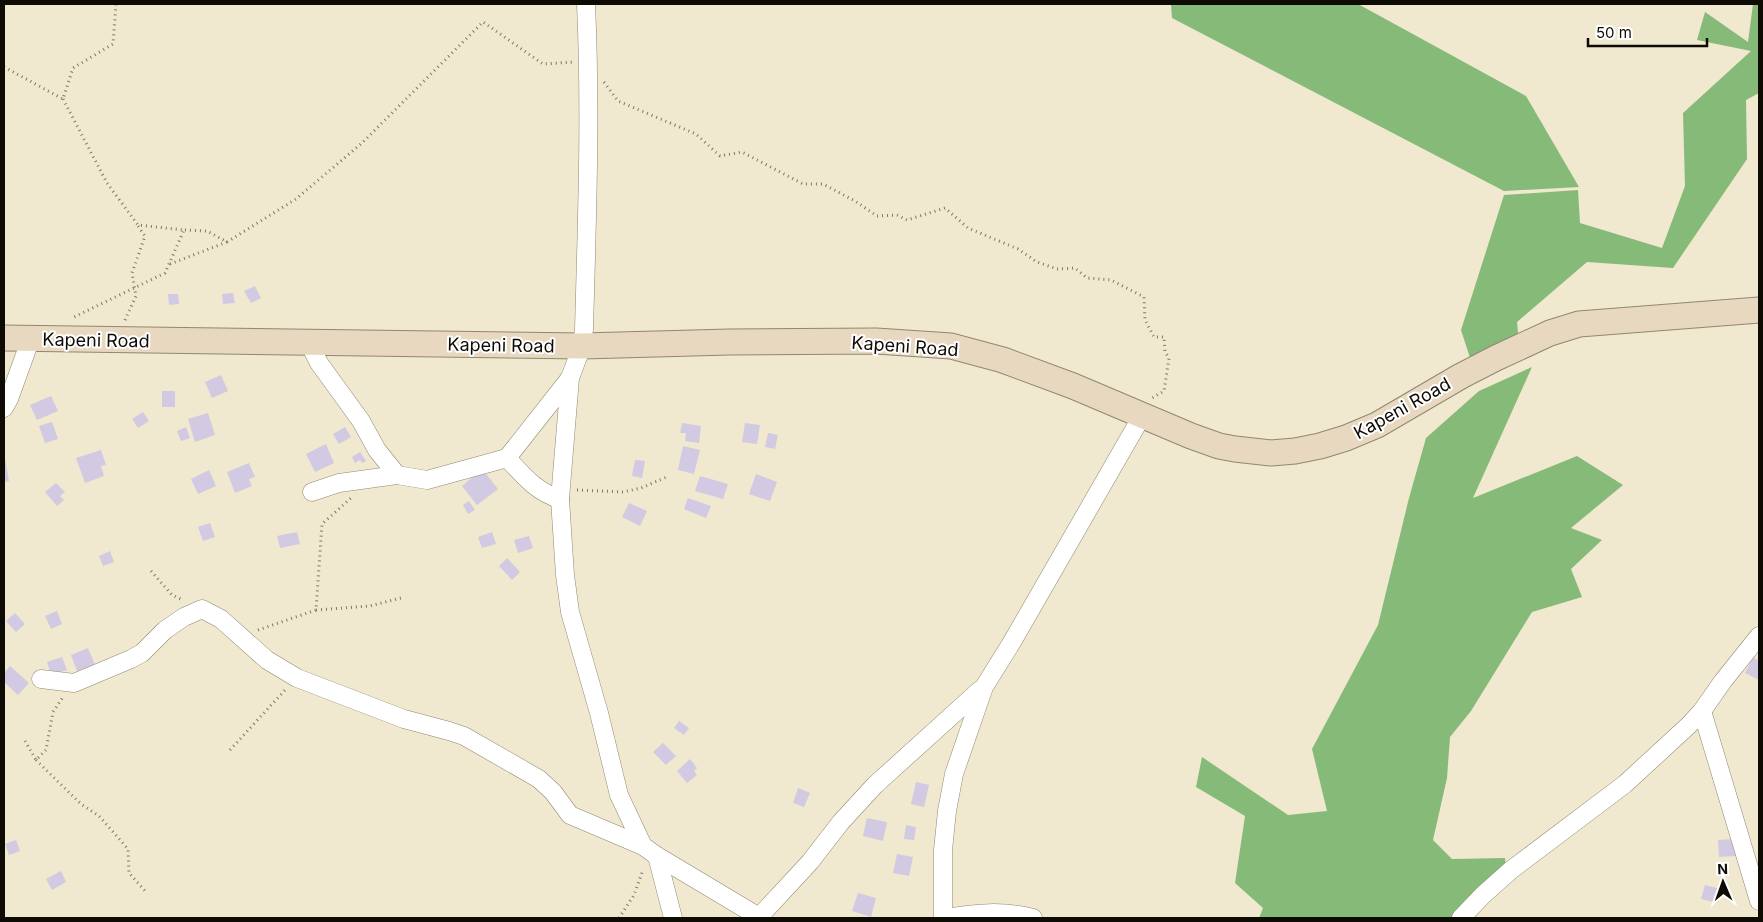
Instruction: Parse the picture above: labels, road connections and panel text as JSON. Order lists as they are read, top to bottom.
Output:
{
  "streets": {
    "main road": ["Kapeni Road"]
  },
  "scale_bar": "50 m",
  "north": "top"
}
